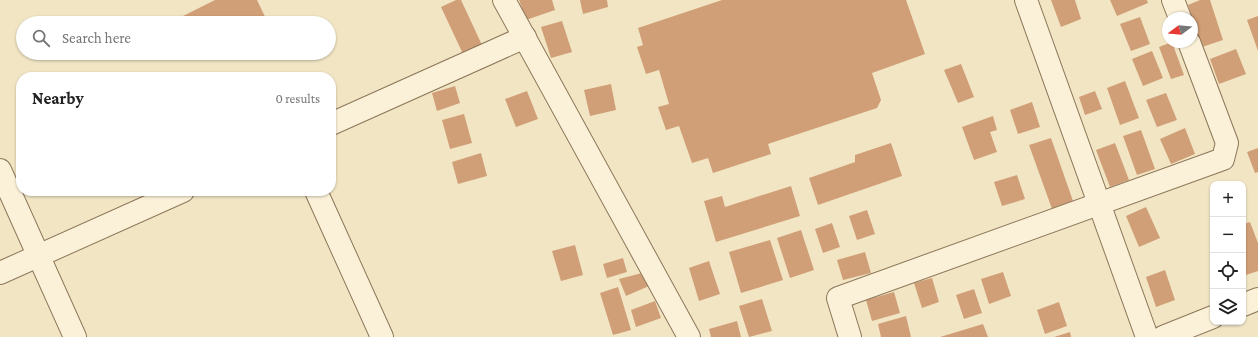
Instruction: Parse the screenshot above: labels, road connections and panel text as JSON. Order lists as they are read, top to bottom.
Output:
{
  "north": "left",
  "page": {
    "search": "Search here",
    "heading": ["Nearby", "0 results"],
    "map_buttons": ["+", "−"]
  }
}
